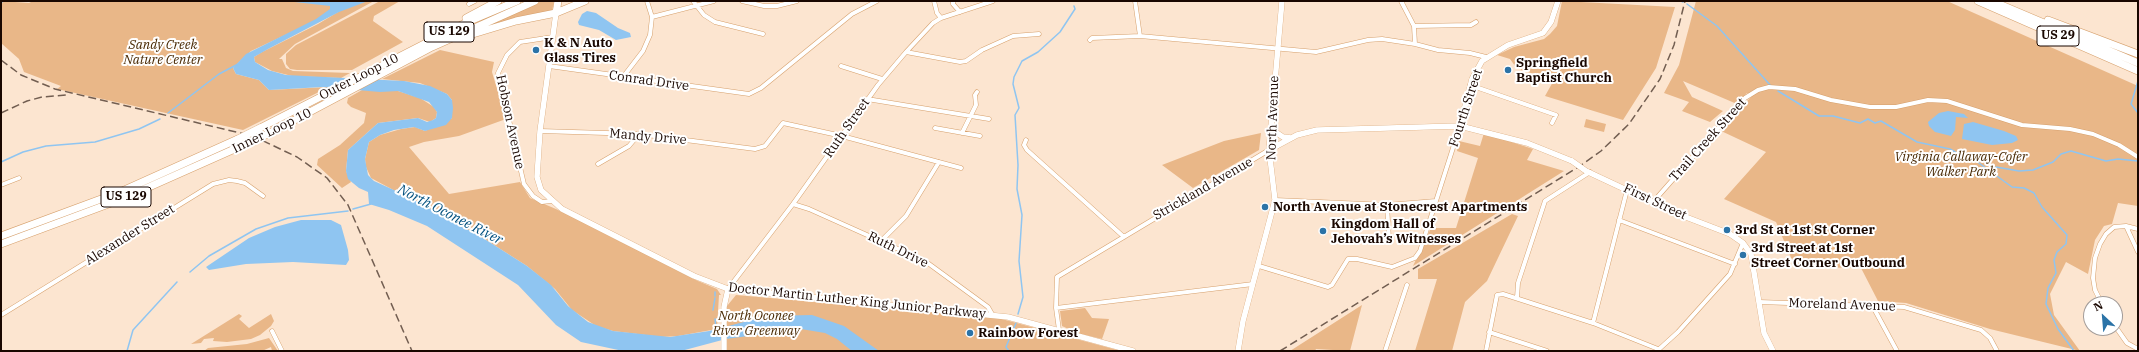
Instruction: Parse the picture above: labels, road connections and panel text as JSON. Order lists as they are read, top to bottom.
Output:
{
  "streets": {
    "highway": [
      "US 129",
      "US 29",
      "Outer Loop 10",
      "Inner Loop 10"
    ],
    "main road": [
      "Fourth Street",
      "North Avenue",
      "Strickland Avenue",
      "First Street",
      "Doctor Martin Luther King Junior Parkway"
    ],
    "street": [
      "Conrad Drive",
      "Hobson Avenue",
      "Ruth Street",
      "Mandy Drive",
      "Trail Creek Street",
      "Alexander Street",
      "Ruth Drive",
      "Moreland Avenue"
    ]
  },
  "crossings": [
    ["Conrad Drive", "Doctor Martin Luther King Junior Parkway"],
    ["Fourth Street", "North Avenue"],
    ["Fourth Street", "Strickland Avenue"],
    ["Fourth Street", "First Street"],
    ["North Avenue", "Strickland Avenue"],
    ["Hobson Avenue", "Doctor Martin Luther King Junior Parkway"],
    ["Ruth Street", "Mandy Drive"],
    ["Ruth Street", "Ruth Drive"],
    ["Ruth Street", "Doctor Martin Luther King Junior Parkway"],
    ["Mandy Drive", "Doctor Martin Luther King Junior Parkway"],
    ["Trail Creek Street", "First Street"],
    ["Strickland Avenue", "First Street"],
    ["Strickland Avenue", "Doctor Martin Luther King Junior Parkway"],
    ["Ruth Drive", "Doctor Martin Luther King Junior Parkway"]
  ],
  "water": ["North Oconee River"],
  "parks": ["Sandy Creek Nature Center", "Virginia Callaway-Cofer Walker Park", "North Oconee River Greenway"],
  "places": [
    "K & N Auto Glass Tires",
    "Springfield Baptist Church",
    "North Avenue at Stonecrest Apartments",
    "3rd St at 1st St Corner",
    "Kingdom Hall of Jehovah’s Witnesses",
    "3rd Street at 1st Street Corner Outbound",
    "Rainbow Forest"
  ],
  "north": "top left"
}
